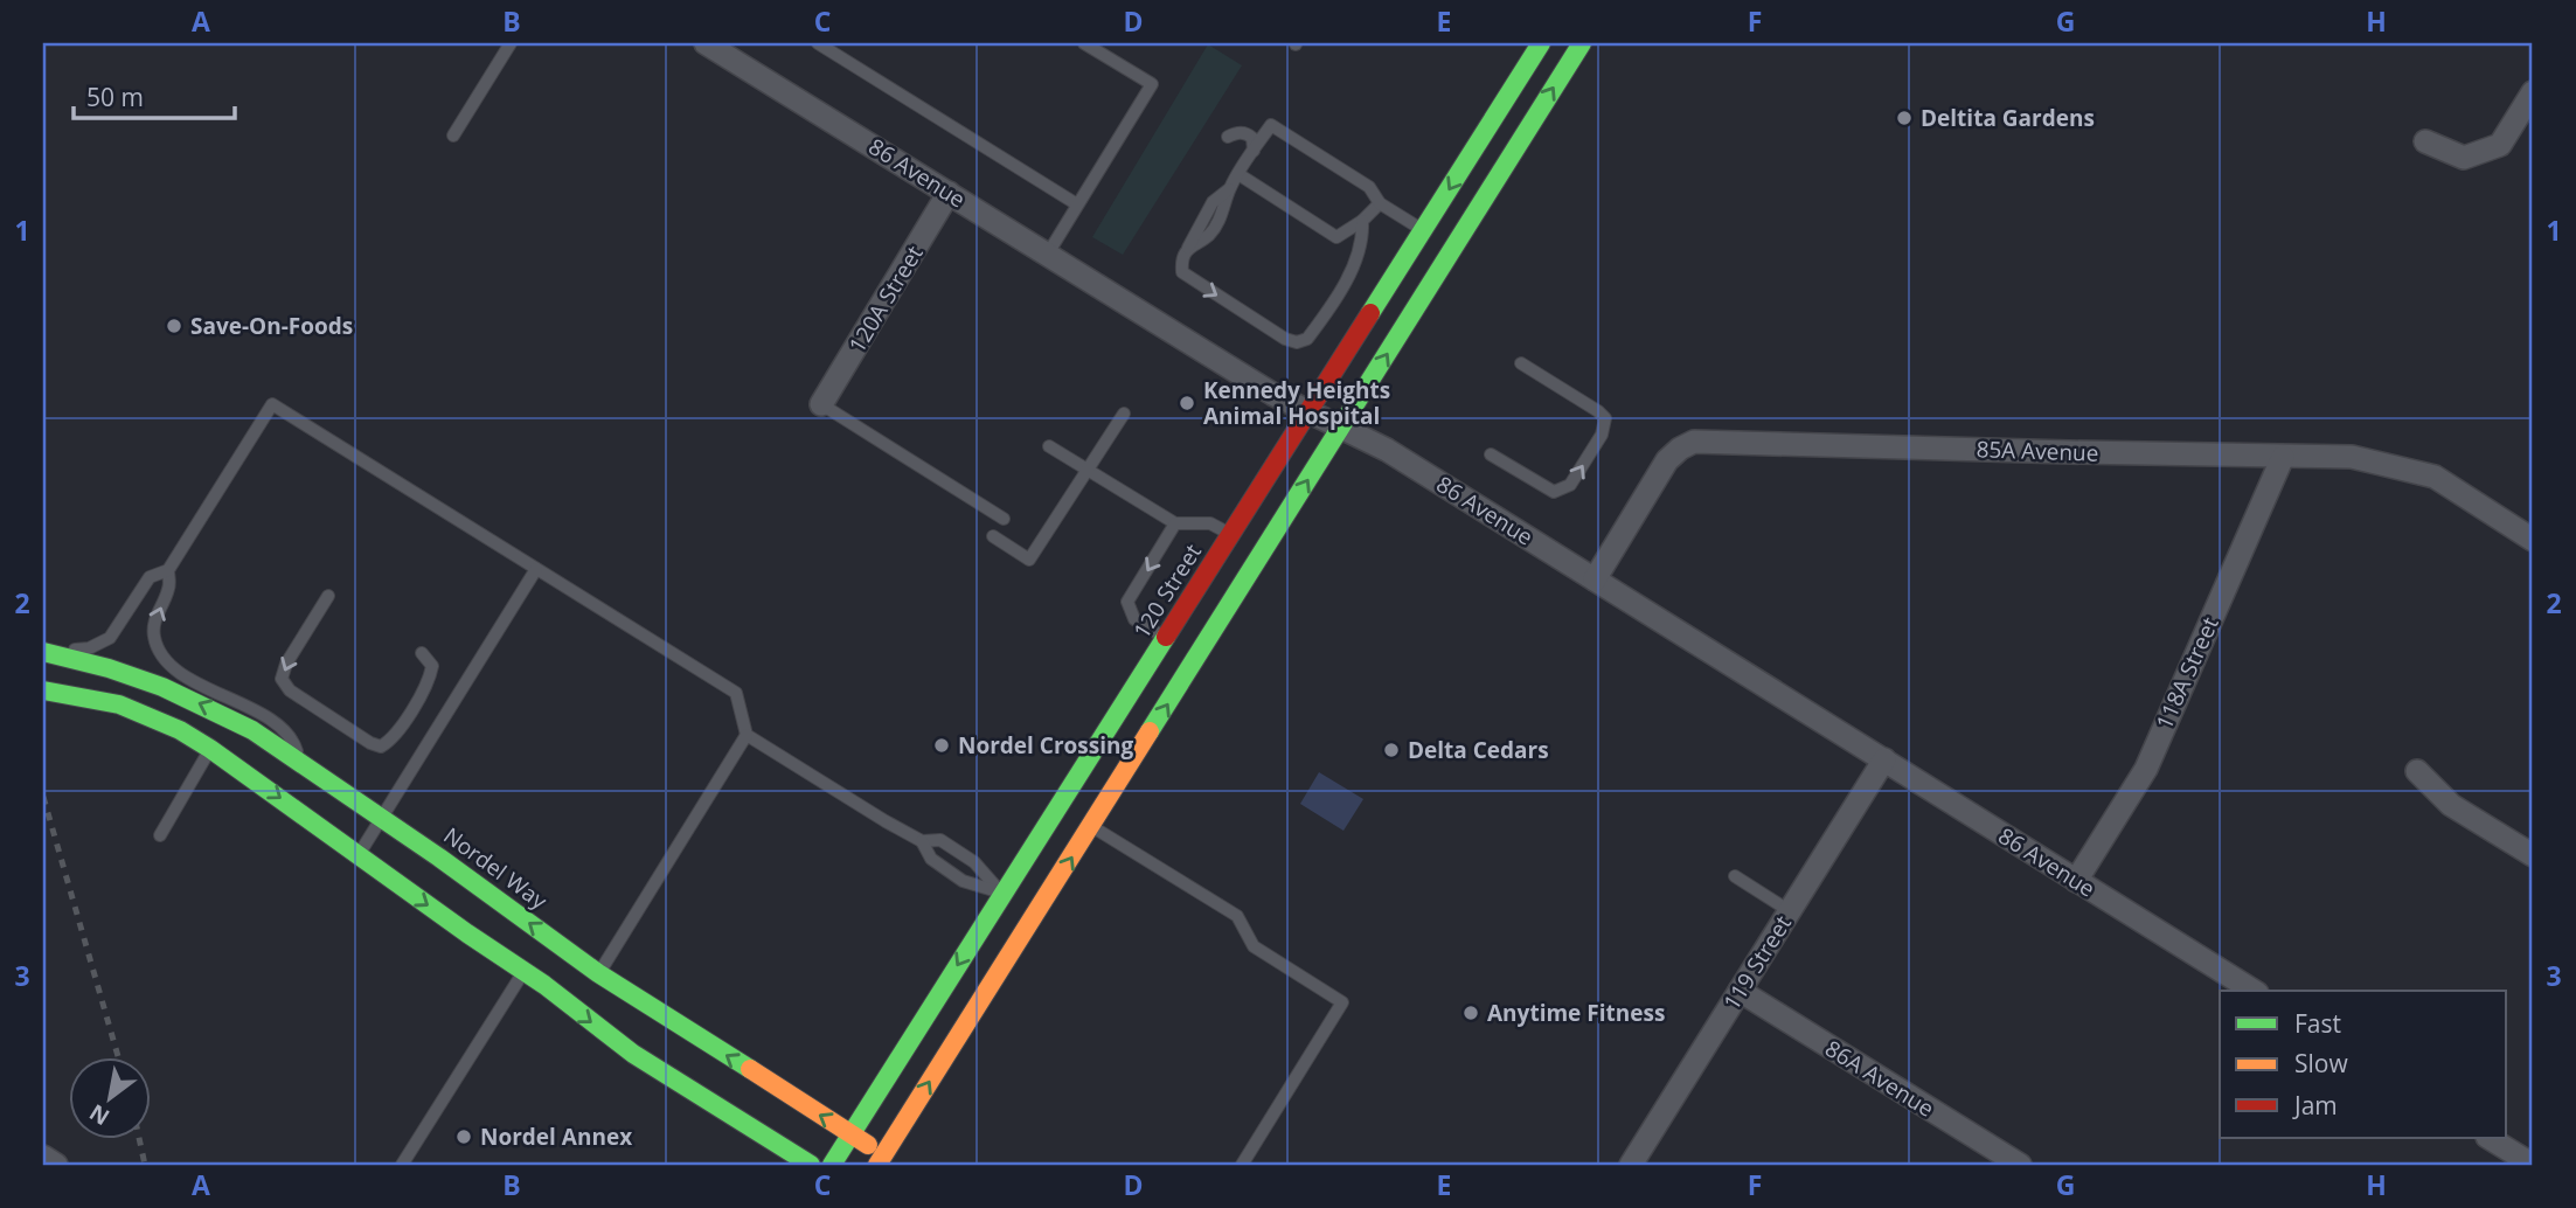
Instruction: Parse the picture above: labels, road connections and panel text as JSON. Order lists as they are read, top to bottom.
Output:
{
  "streets": {
    "main road": ["120 Street", "Nordel Way"],
    "street": [
      "86 Avenue",
      "120A Street",
      "85A Avenue",
      "118A Street",
      "119 Street",
      "86A Avenue"
    ]
  },
  "crossings": [
    ["86 Avenue", "120A Street"],
    ["86 Avenue", "85A Avenue"],
    ["86 Avenue", "120 Street"],
    ["86 Avenue", "118A Street"],
    ["86 Avenue", "119 Street"],
    ["85A Avenue", "118A Street"],
    ["120 Street", "Nordel Way"],
    ["119 Street", "86A Avenue"]
  ],
  "places": [
    "Deltita Gardens",
    "Save-On-Foods",
    "Kennedy Heights Animal Hospital",
    "Nordel Crossing",
    "Delta Cedars",
    "Anytime Fitness",
    "Nordel Annex"
  ],
  "legend": ["Fast", "Slow", "Jam"],
  "scale_bar": "50 m",
  "north": "bottom left",
  "grid": {
    "columns": [
      "A",
      "B",
      "C",
      "D",
      "E",
      "F",
      "G",
      "H"
    ],
    "rows": ["1", "2", "3"]
  }
}
